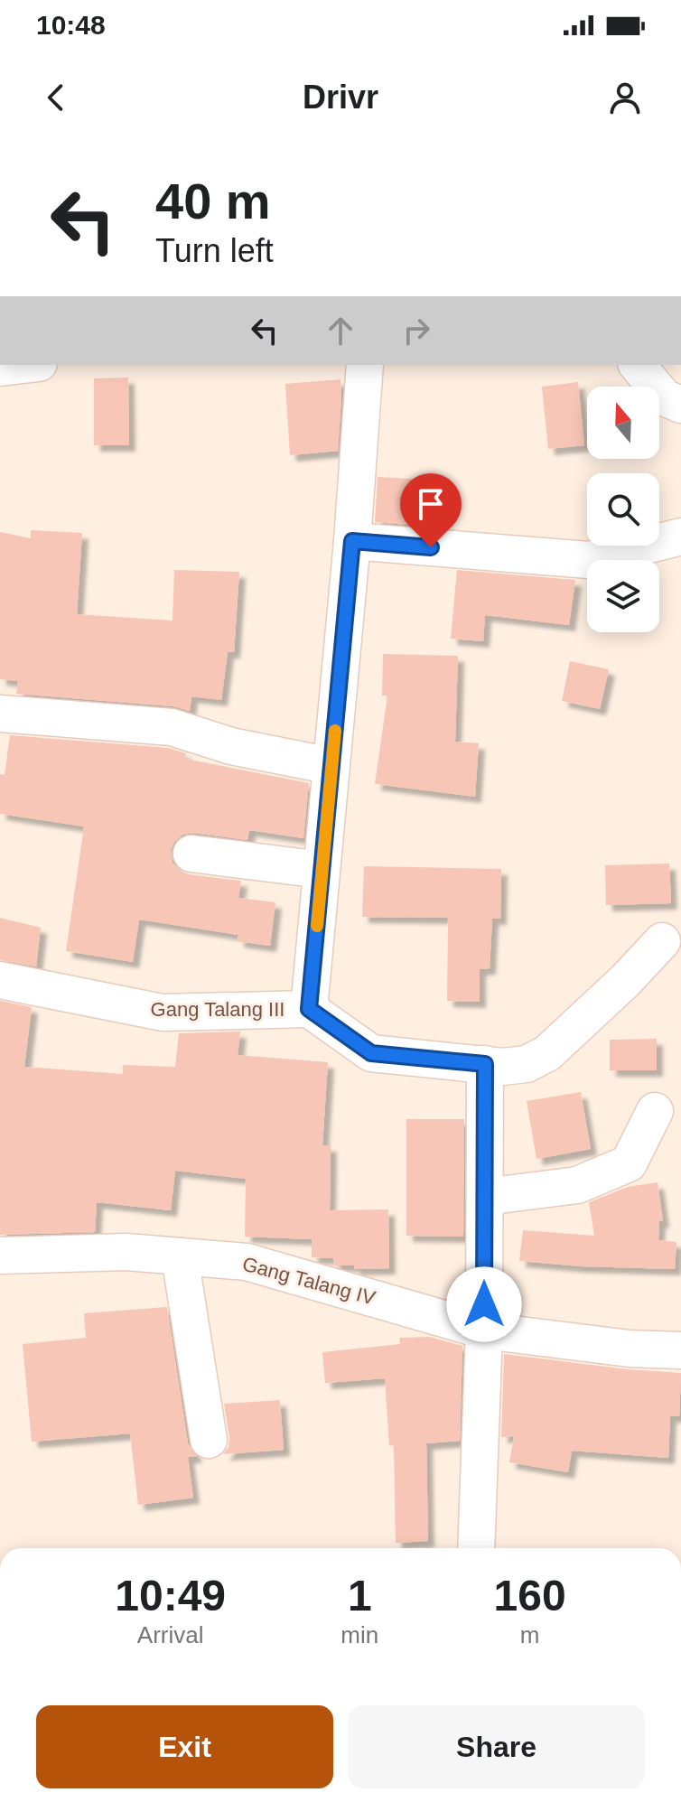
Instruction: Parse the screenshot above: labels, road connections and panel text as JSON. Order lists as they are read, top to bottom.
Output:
{
  "streets": {
    "street": ["Gang Talang III", "Gang Talang IV"]
  },
  "north": "top",
  "page": {
    "status": "10:48",
    "header": "Drivr",
    "turn": ["40 m", "Turn left"],
    "eta": [
      "10:49",
      "Arrival",
      "1",
      "min",
      "160",
      "m"
    ],
    "buttons": ["Exit", "Share"]
  }
}
